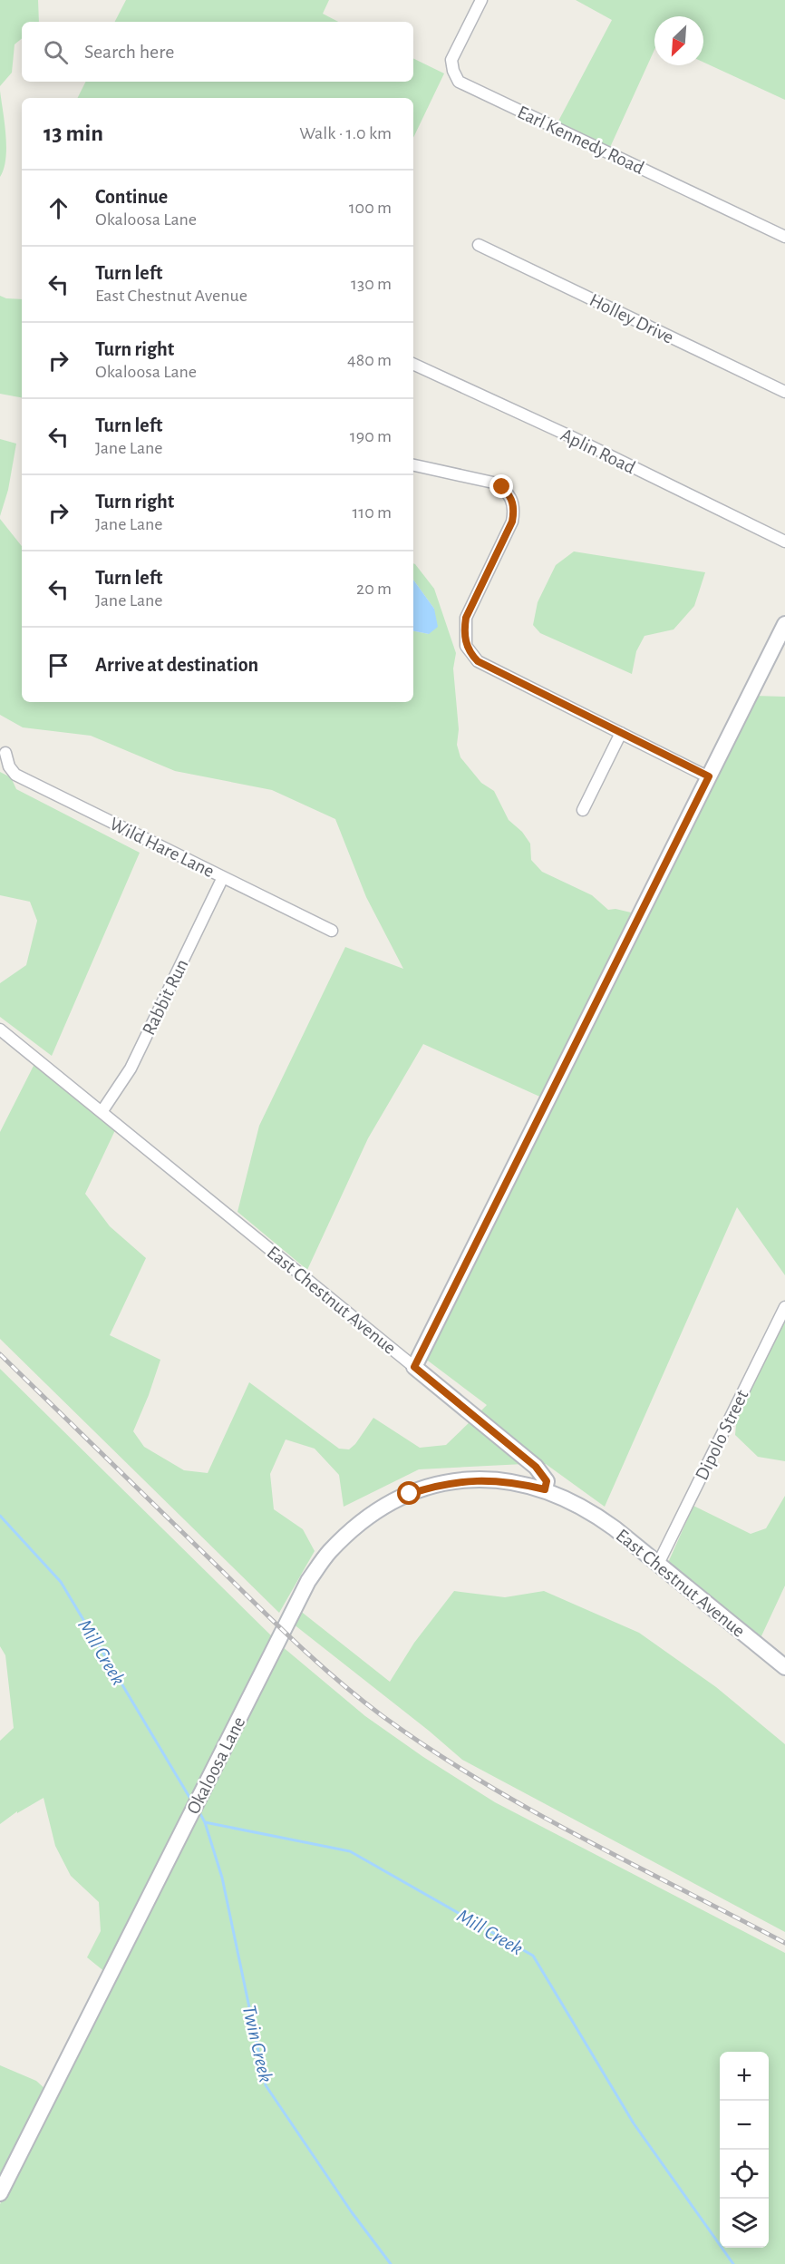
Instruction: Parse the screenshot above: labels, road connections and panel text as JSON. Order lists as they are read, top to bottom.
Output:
{
  "streets": {
    "street": [
      "Earl Kennedy Road",
      "Holley Drive",
      "Aplin Road",
      "Wild Hare Lane",
      "Rabbit Run",
      "East Chestnut Avenue",
      "Dipolo Street",
      "Okaloosa Lane"
    ]
  },
  "crossings": [
    ["Wild Hare Lane", "Rabbit Run"],
    ["Rabbit Run", "East Chestnut Avenue"],
    ["East Chestnut Avenue", "Dipolo Street"],
    ["East Chestnut Avenue", "Okaloosa Lane"]
  ],
  "water": ["Mill Creek", "Twin Creek"],
  "north": "bottom left",
  "page": {
    "search": "Search here",
    "heading": ["13 min", "Walk · 1.0 km"],
    "list": [
      ["Continue", "Okaloosa Lane", "100 m"],
      ["Turn left", "East Chestnut Avenue", "130 m"],
      ["Turn right", "Okaloosa Lane", "480 m"],
      ["Turn left", "Jane Lane", "190 m"],
      ["Turn right", "Jane Lane", "110 m"],
      ["Turn left", "Jane Lane", "20 m"],
      "Arrive at destination"
    ],
    "map_buttons": ["+", "−"]
  }
}
